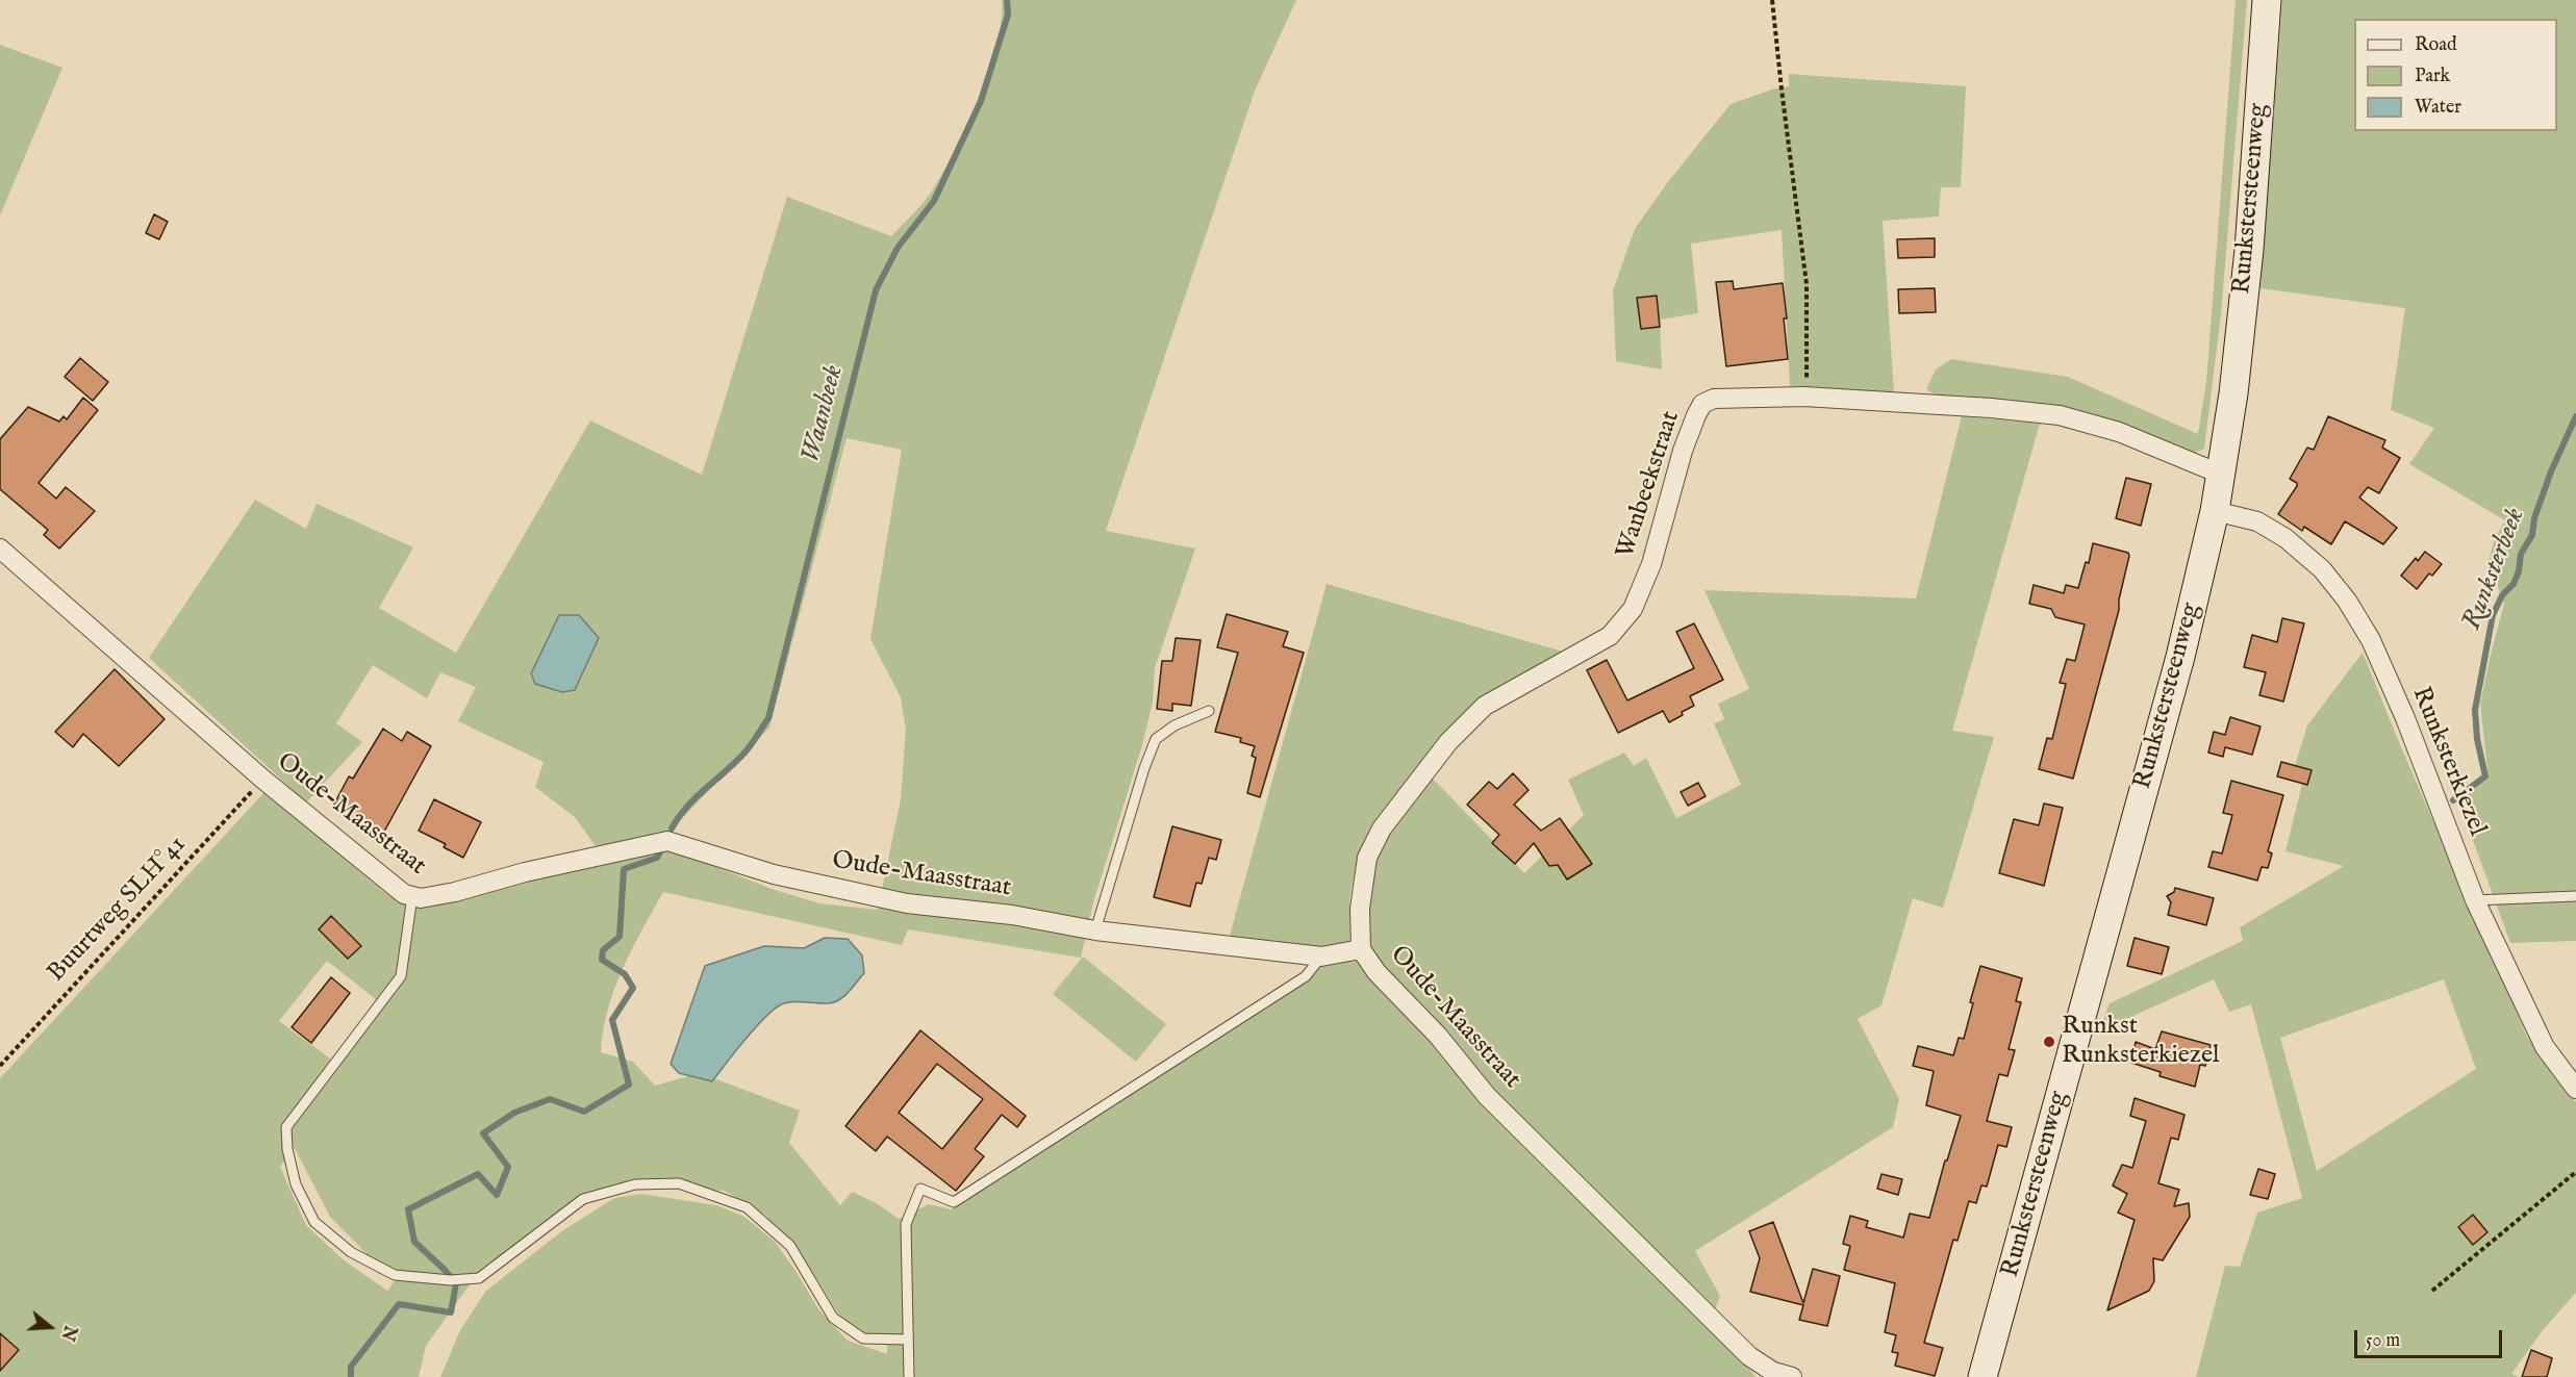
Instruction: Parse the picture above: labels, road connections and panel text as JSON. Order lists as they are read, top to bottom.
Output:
{
  "streets": {
    "street": [
      "Runkstersteenweg",
      "Wanbeekstraat",
      "Runksterkiezel",
      "Oude-Maasstraat"
    ],
    "path": ["Buurtweg SLH°41"]
  },
  "crossings": [
    ["Runkstersteenweg", "Wanbeekstraat"],
    ["Runkstersteenweg", "Runksterkiezel"],
    ["Wanbeekstraat", "Oude-Maasstraat"],
    ["Oude-Maasstraat", "Buurtweg SLH°41"]
  ],
  "water": ["Waanbeek", "Runksterbeek"],
  "places": ["Runkst Runksterkiezel"],
  "legend": ["Road", "Park", "Water"],
  "scale_bar": "50 m",
  "north": "right"
}
